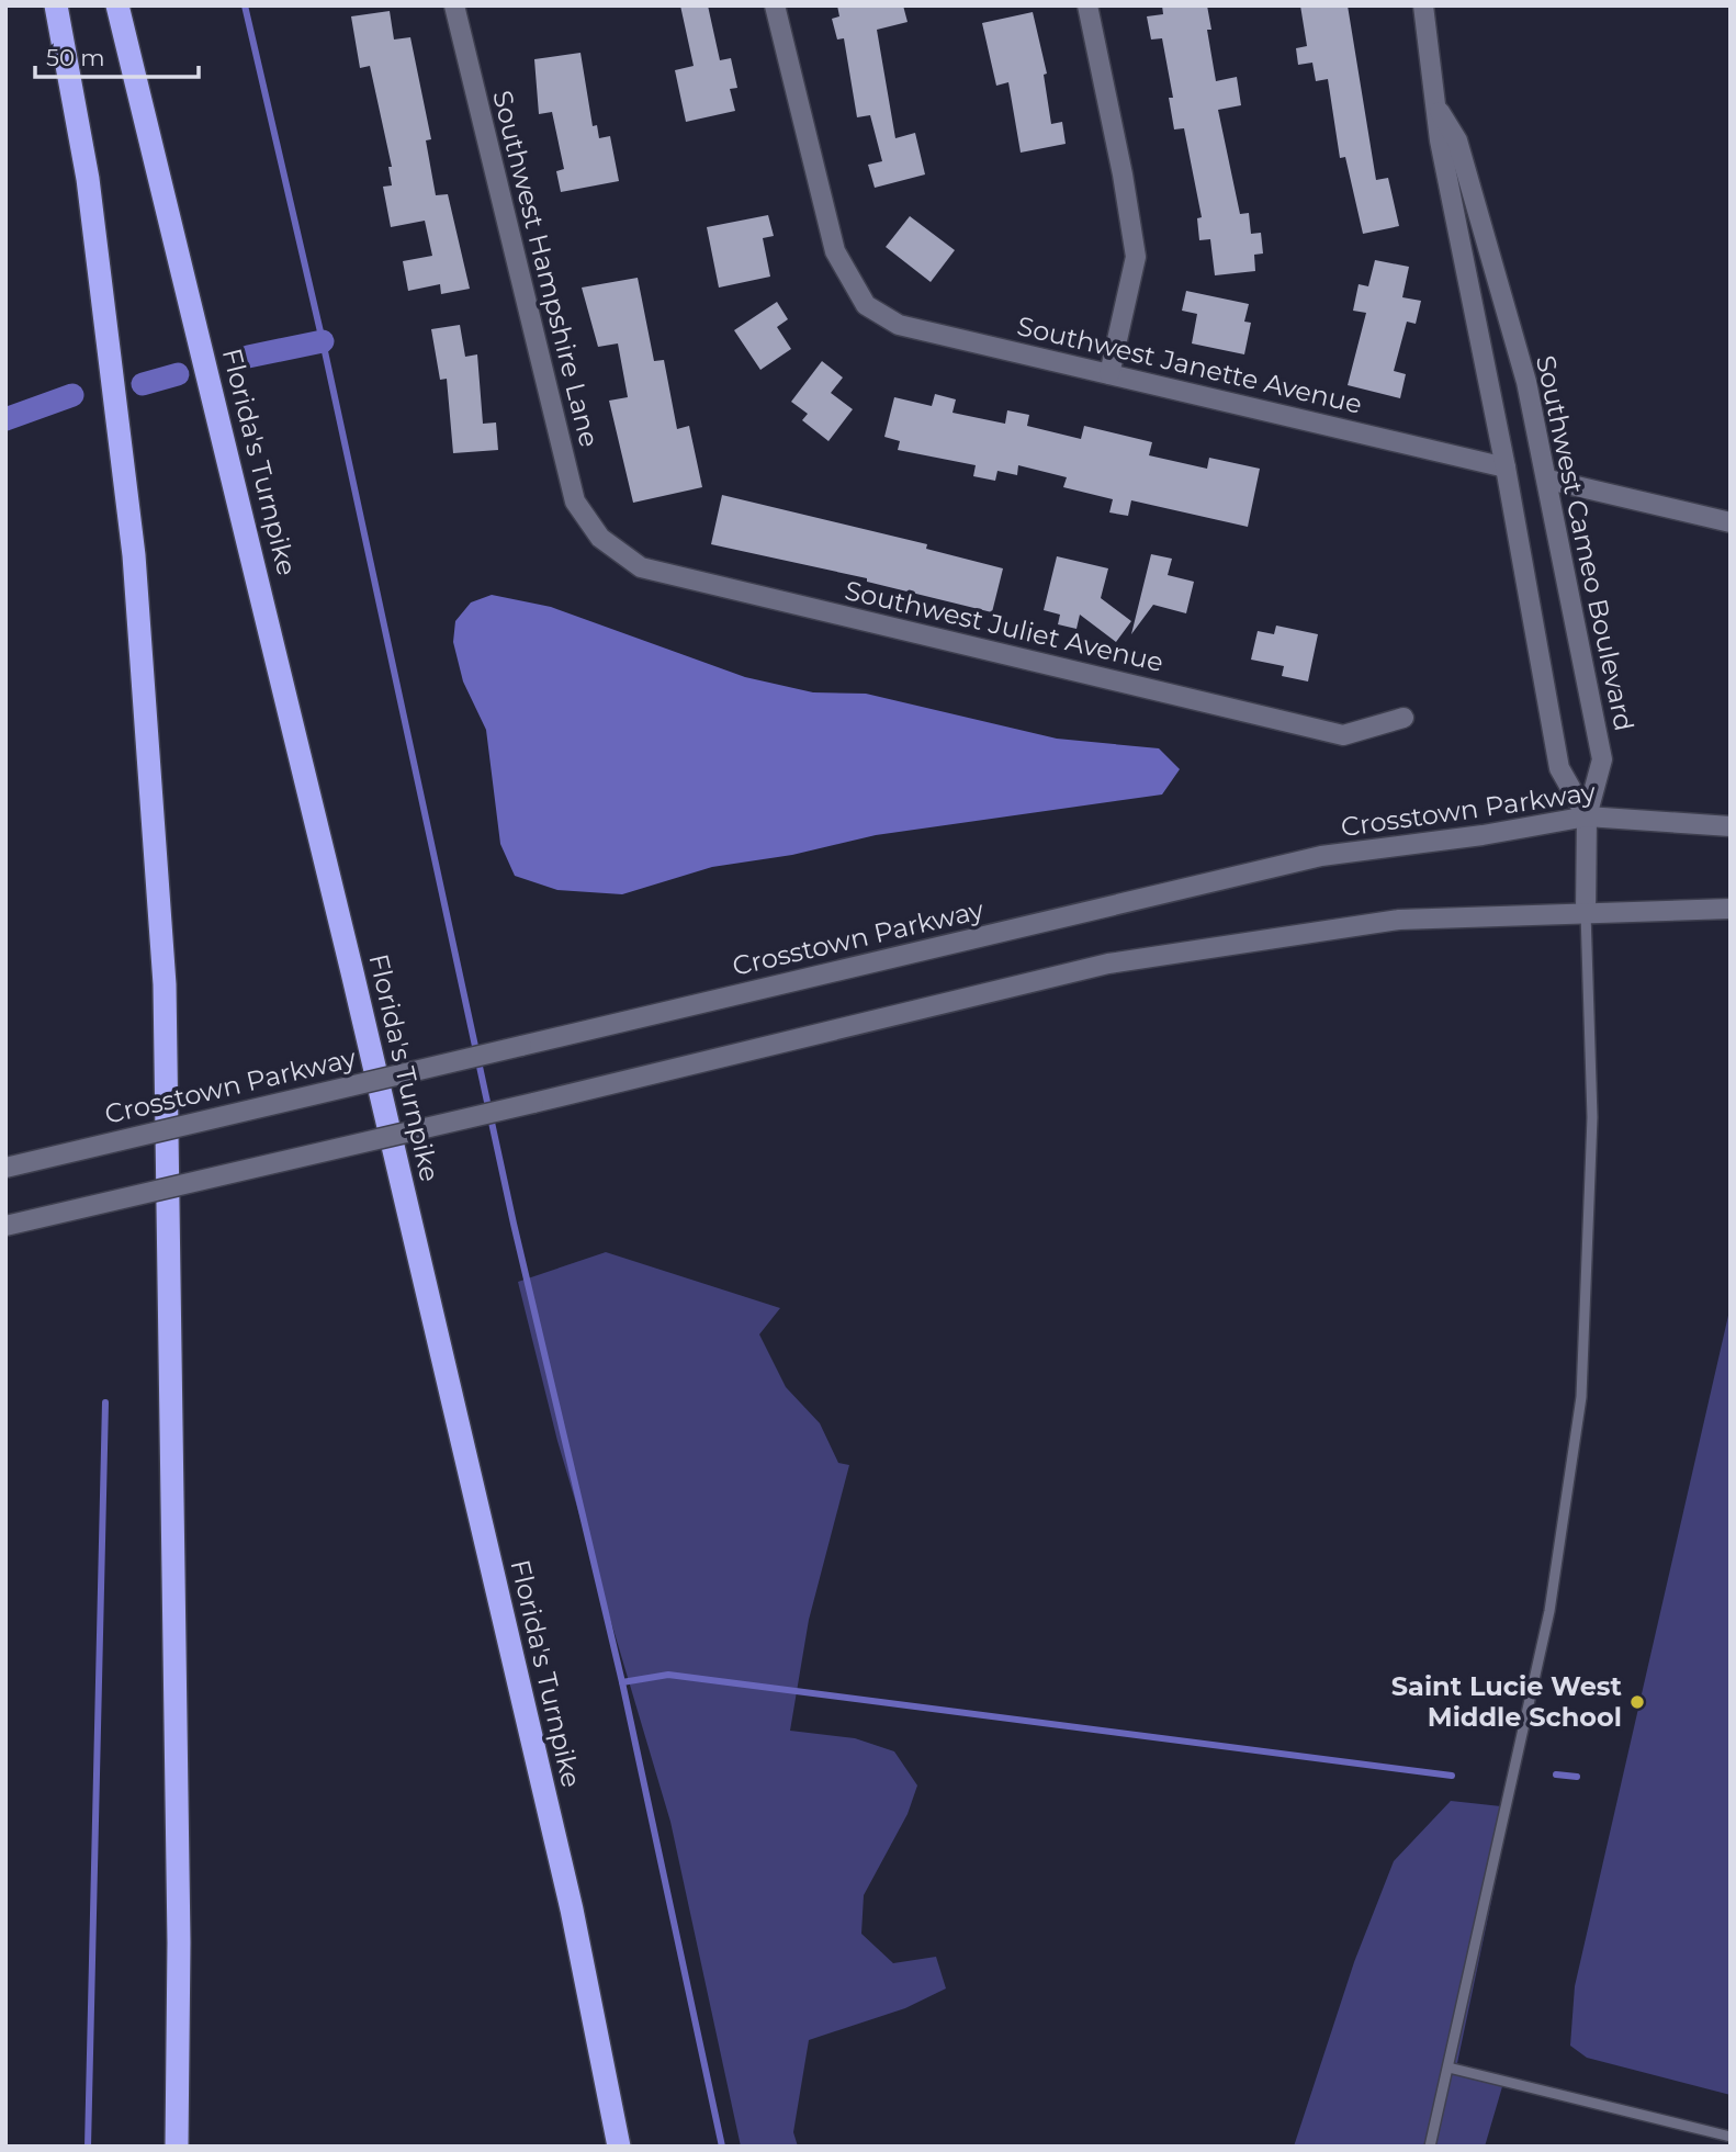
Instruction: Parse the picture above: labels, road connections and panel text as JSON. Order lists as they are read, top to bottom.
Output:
{
  "streets": {
    "highway": ["Florida's Turnpike"],
    "street": [
      "Southwest Hampshire Lane",
      "Southwest Janette Avenue",
      "Southwest Cameo Boulevard",
      "Southwest Juliet Avenue",
      "Crosstown Parkway"
    ]
  },
  "crossings": [
    ["Southwest Hampshire Lane", "Southwest Juliet Avenue"],
    ["Southwest Janette Avenue", "Southwest Cameo Boulevard"],
    ["Southwest Cameo Boulevard", "Crosstown Parkway"]
  ],
  "places": ["Saint Lucie West Middle School"],
  "scale_bar": "50 m"
}
